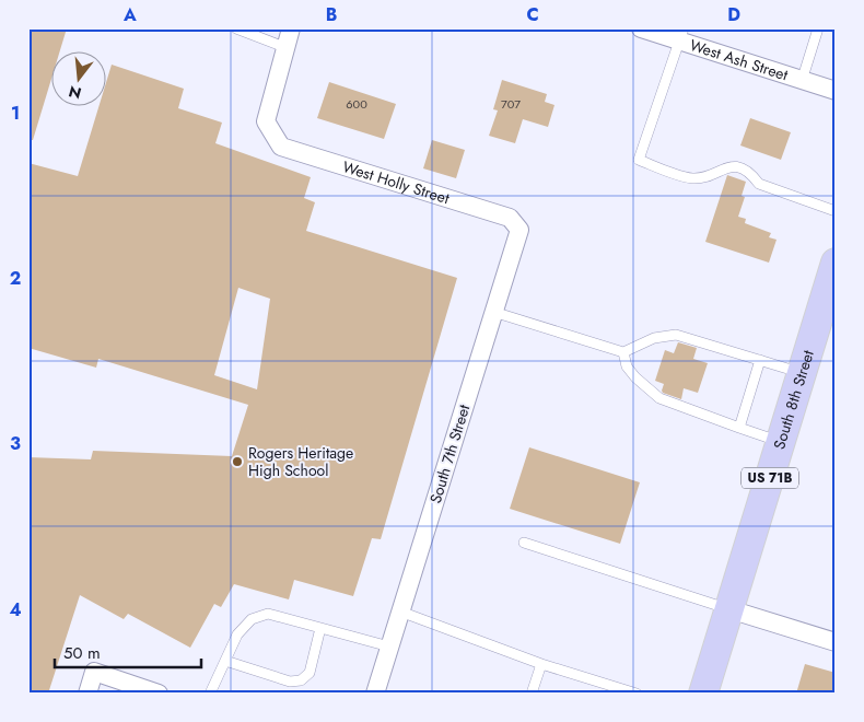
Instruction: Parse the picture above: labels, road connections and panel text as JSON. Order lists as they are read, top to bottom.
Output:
{
  "streets": {
    "main road": ["South 8th Street", "US 71B"],
    "street": ["West Ash Street", "West Holly Street", "South 7th Street"]
  },
  "crossings": [
    ["West Holly Street", "South 7th Street"]
  ],
  "places": ["Rogers Heritage High School"],
  "house_numbers": ["600", "707"],
  "scale_bar": "50 m",
  "north": "bottom",
  "grid": {
    "columns": [
      "A",
      "B",
      "C",
      "D"
    ],
    "rows": [
      "1",
      "2",
      "3",
      "4"
    ]
  }
}
